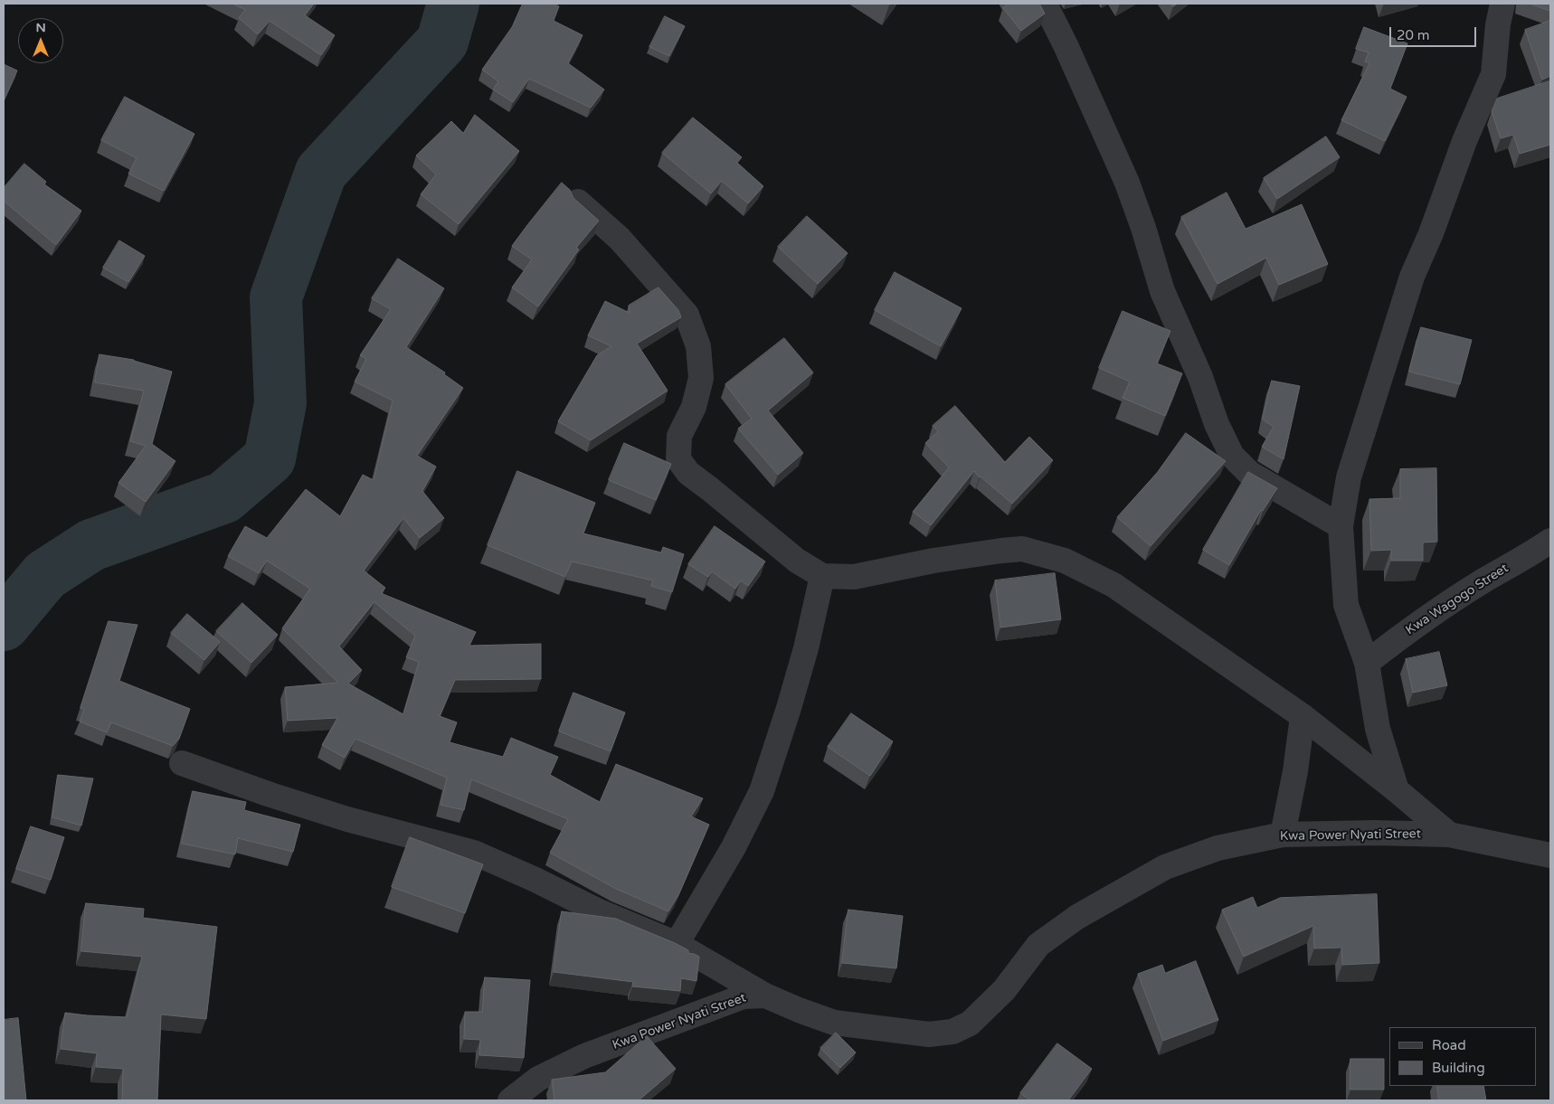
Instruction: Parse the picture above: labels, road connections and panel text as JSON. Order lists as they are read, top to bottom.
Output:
{
  "streets": {
    "street": ["Kwa Wagogo Street", "Kwa Power Nyati Street"]
  },
  "legend": ["Road", "Building"],
  "scale_bar": "20 m",
  "north": "top"
}
